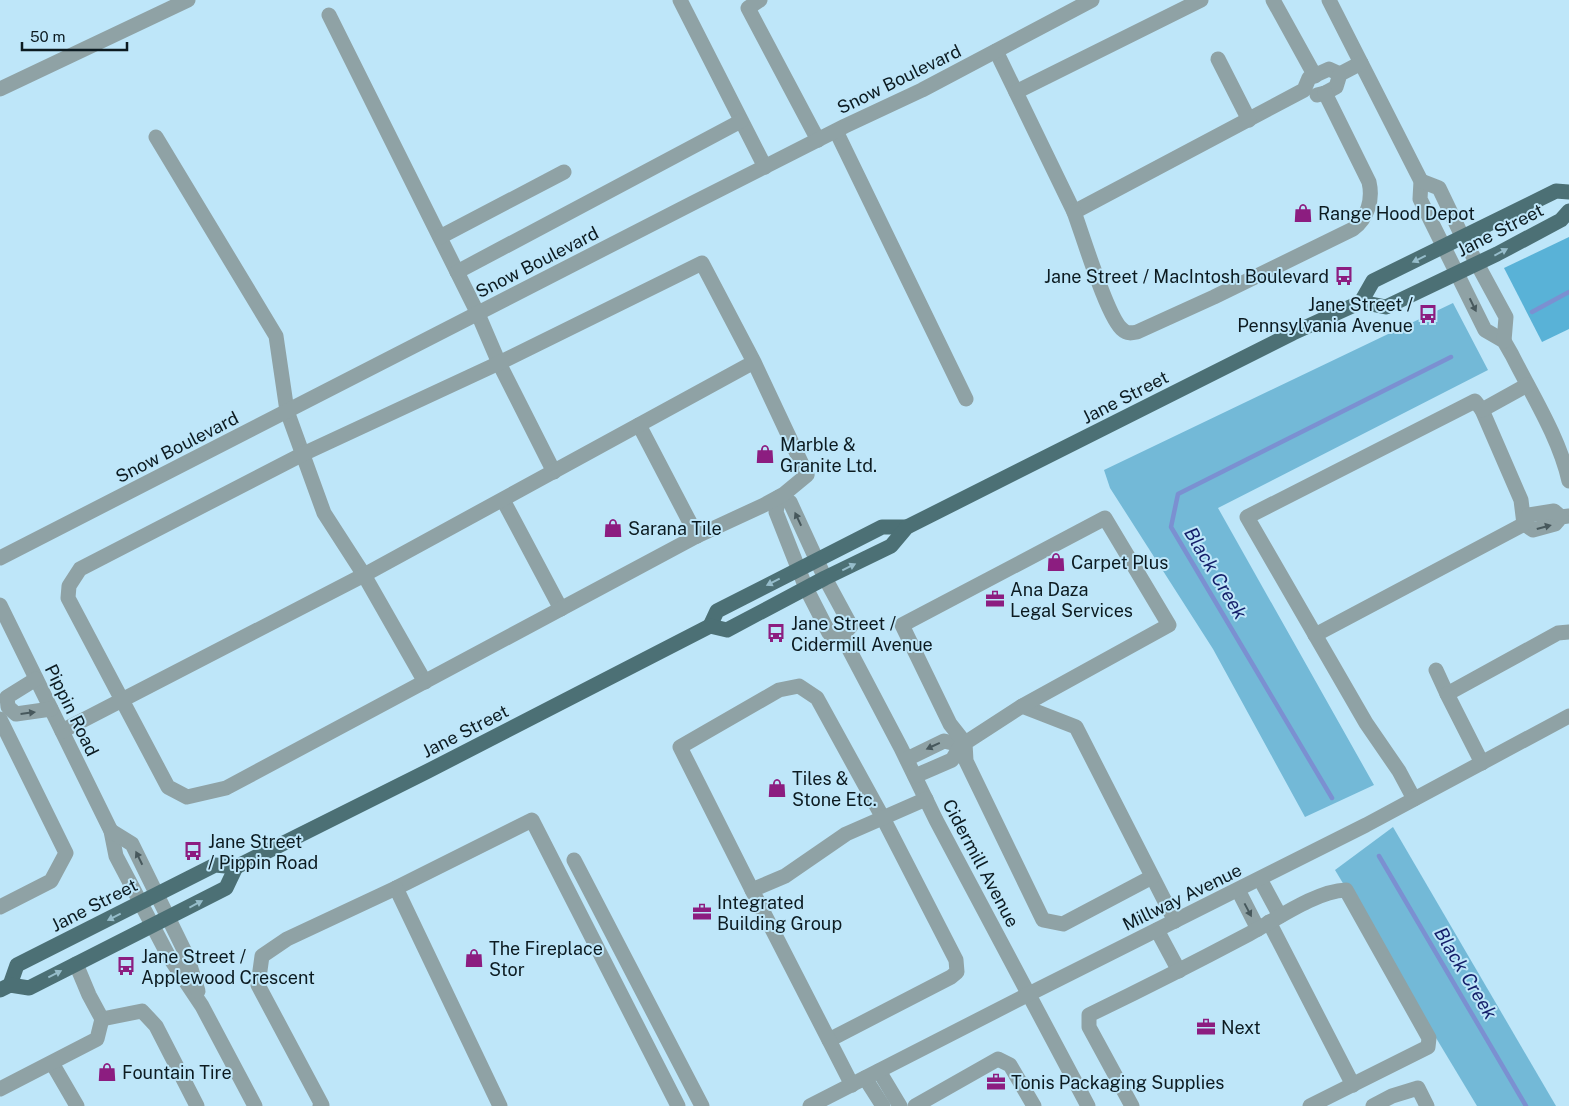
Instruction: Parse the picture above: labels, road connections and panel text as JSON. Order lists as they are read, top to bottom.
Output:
{
  "streets": {
    "main road": ["Jane Street"],
    "street": [
      "Snow Boulevard",
      "Pippin Road",
      "Cidermill Avenue",
      "Millway Avenue"
    ]
  },
  "crossings": [
    ["Jane Street", "Pippin Road"],
    ["Jane Street", "Cidermill Avenue"],
    ["Cidermill Avenue", "Millway Avenue"]
  ],
  "water": ["Black Creek"],
  "places": {
    "shop": [
      "Range Hood Depot",
      "Marble & Granite Ltd.",
      "Sarana Tile",
      "Carpet Plus",
      "Tiles & Stone Etc.",
      "The Fireplace Stor",
      "Fountain Tire"
    ],
    "bus stop": [
      "Jane Street / MacIntosh Boulevard",
      "Jane Street / Pennsylvania Avenue",
      "Jane Street / Cidermill Avenue",
      "Jane Street / Pippin Road",
      "Jane Street / Applewood Crescent"
    ],
    "office": [
      "Ana Daza Legal Services",
      "Integrated Building Group",
      "Next",
      "Tonis Packaging Supplies"
    ]
  },
  "scale_bar": "50 m"
}
